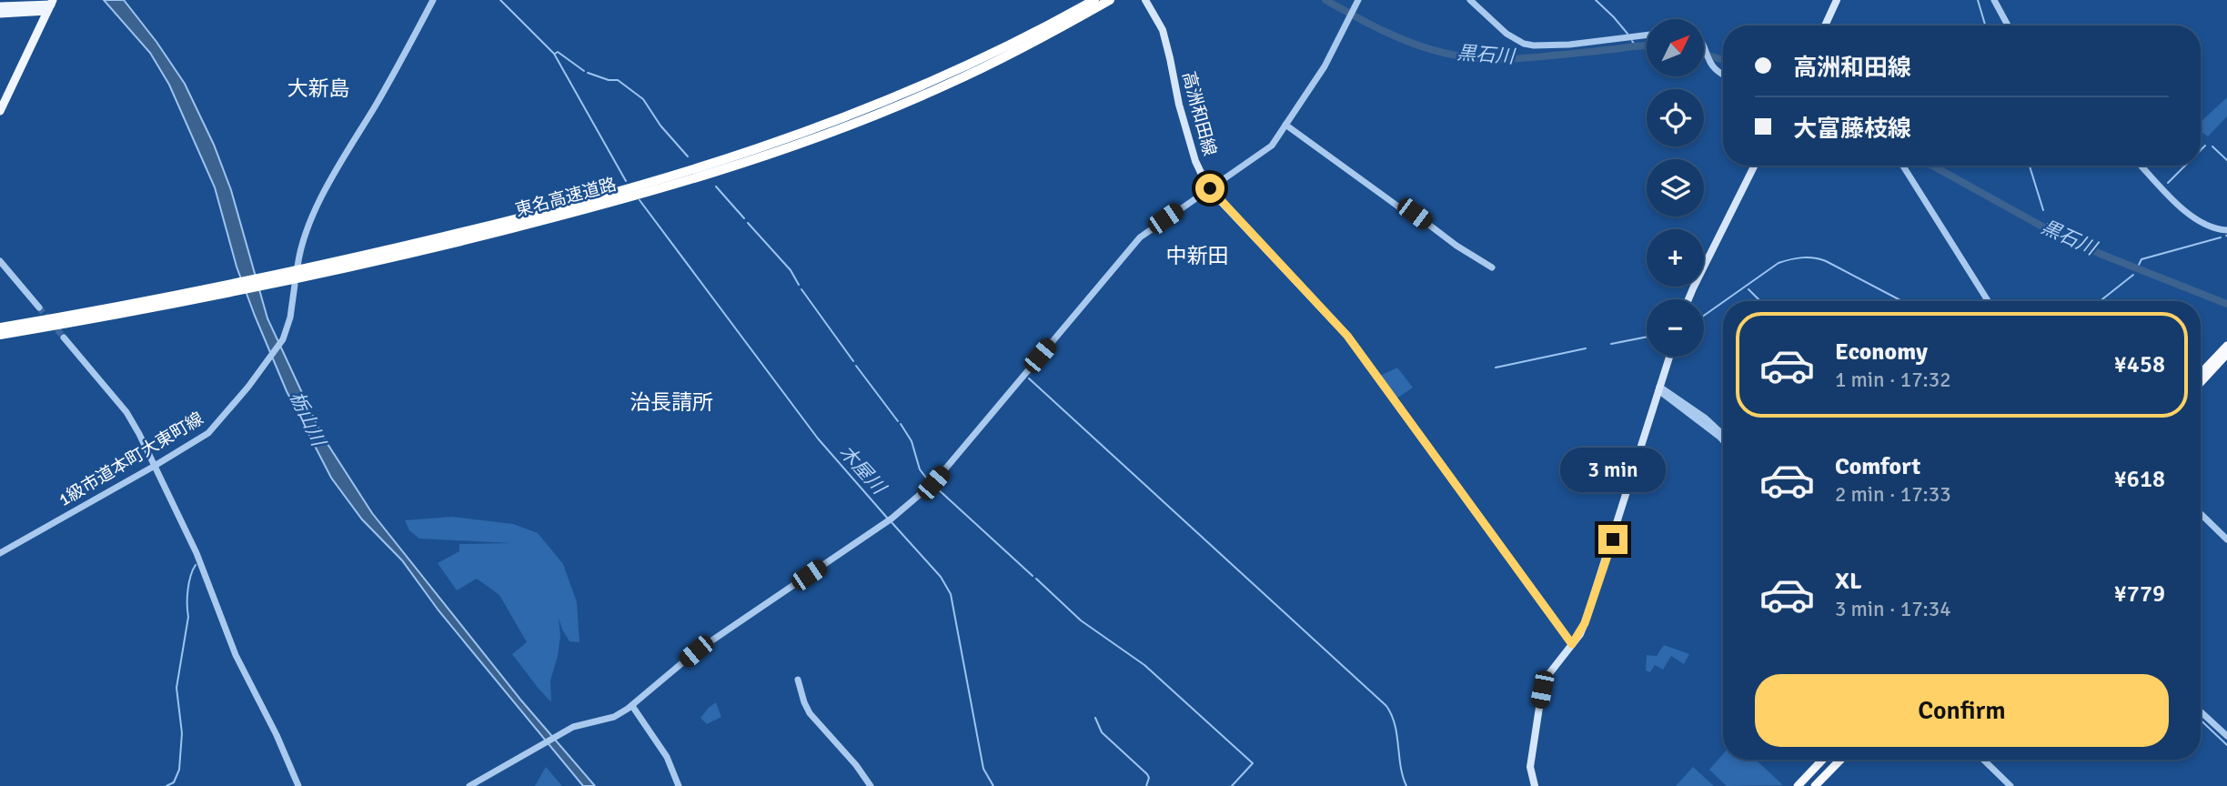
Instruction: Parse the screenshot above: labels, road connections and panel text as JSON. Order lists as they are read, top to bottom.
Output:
{
  "streets": {
    "highway": ["東名高速道路"],
    "main road": ["高洲和田線"],
    "street": ["1級市道本町大東町線"]
  },
  "districts": ["大新島", "中新田", "治長請所"],
  "water": ["黒石川", "栃山川", "木屋川"],
  "north": "top right",
  "page": {
    "map_buttons": ["+", "−"],
    "banner": ["高洲和田線", "大富藤枝線"],
    "list": [
      {
        "name": "Economy",
        "note": "1 min · 17:32",
        "value": "¥458"
      },
      {
        "name": "Comfort",
        "note": "2 min · 17:33",
        "value": "¥618"
      },
      {
        "name": "XL",
        "note": "3 min · 17:34",
        "value": "¥779"
      }
    ],
    "bubble": "3 min",
    "buttons": "Confirm"
  }
}
